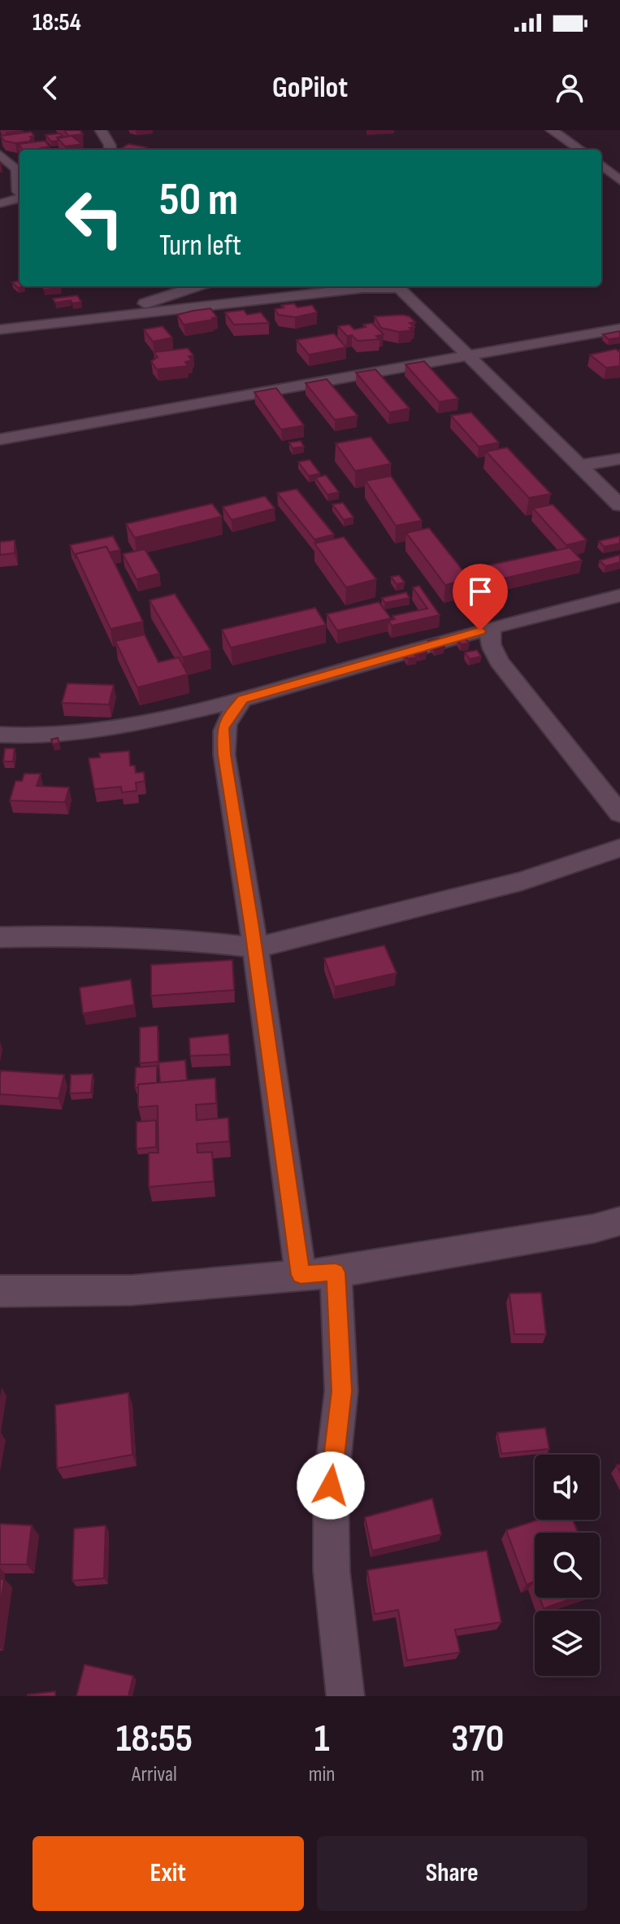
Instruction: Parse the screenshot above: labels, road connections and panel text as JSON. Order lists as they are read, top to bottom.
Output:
{
  "page": {
    "status": "18:54",
    "header": "GoPilot",
    "turn": ["50 m", "Turn left"],
    "eta": [
      "18:55",
      "Arrival",
      "1",
      "min",
      "370",
      "m"
    ],
    "buttons": ["Exit", "Share"]
  }
}
